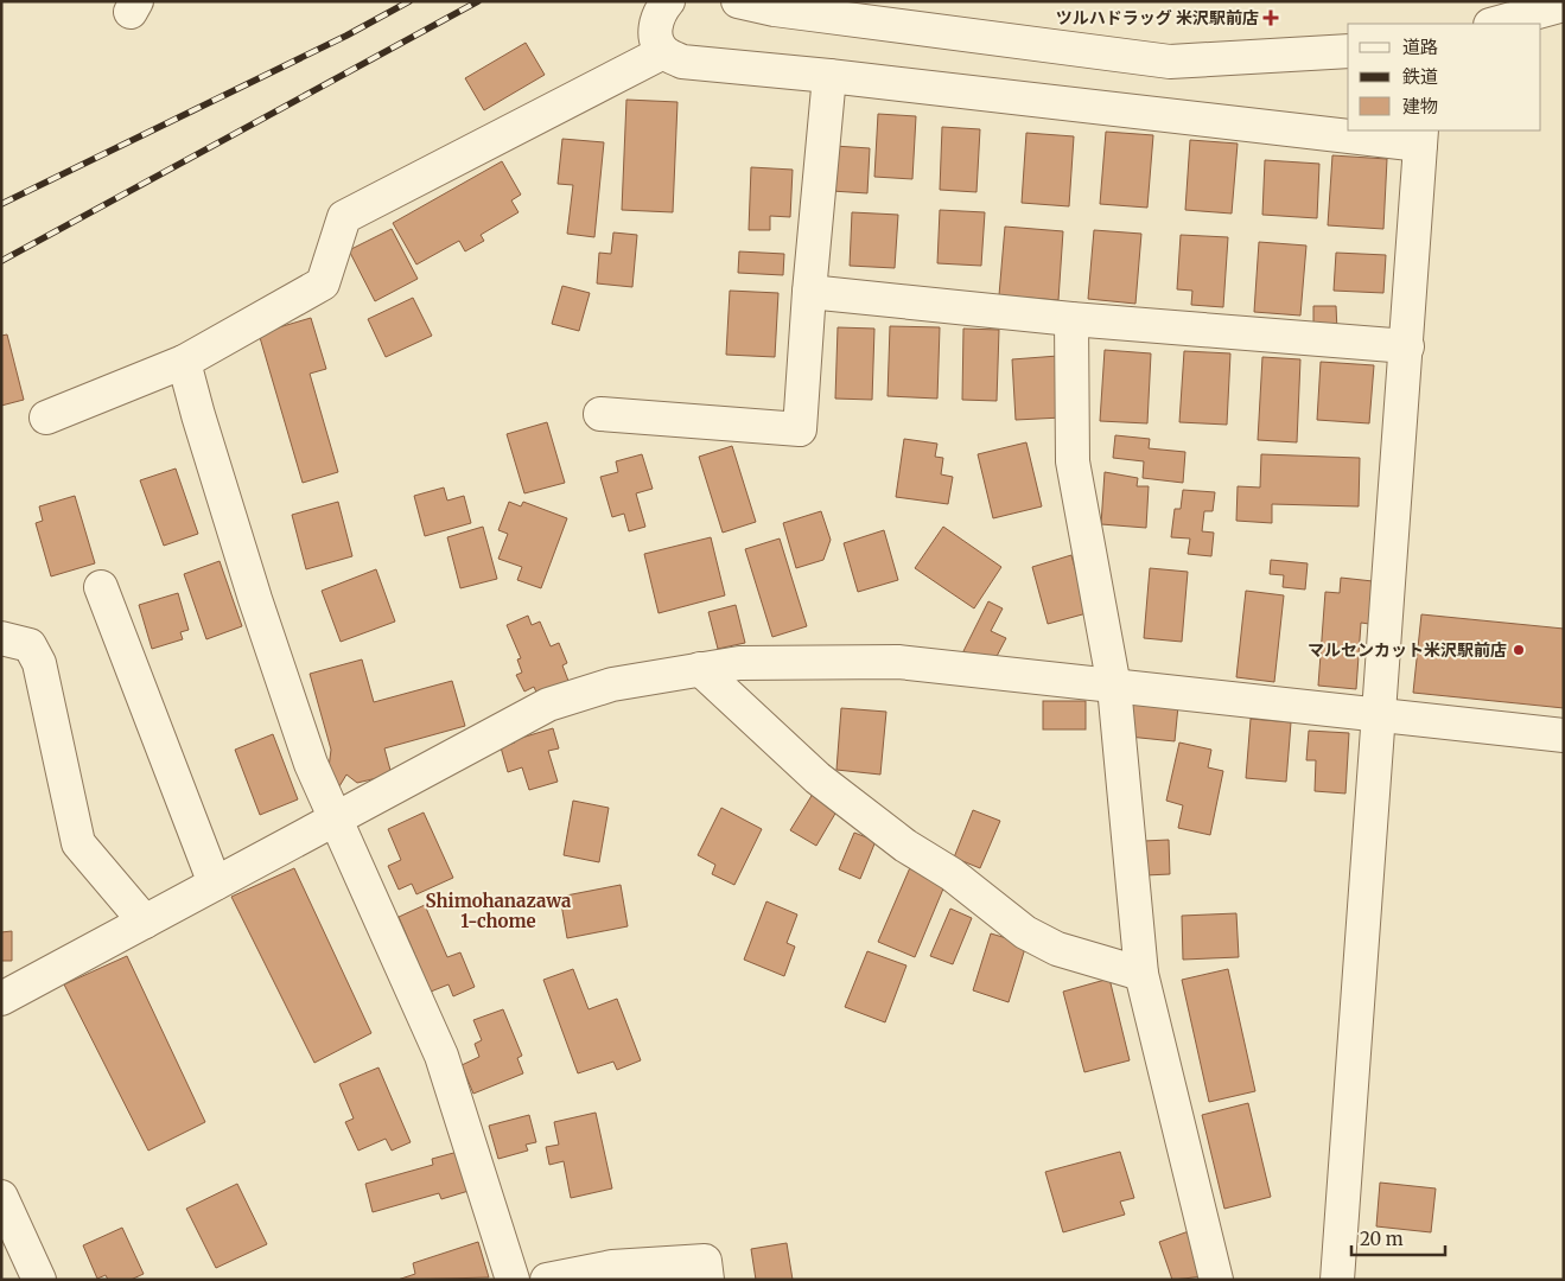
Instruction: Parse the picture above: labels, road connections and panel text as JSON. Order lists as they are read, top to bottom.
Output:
{
  "districts": ["Shimohanazawa 1-chome"],
  "places": {
    "health": ["ツルハドラッグ 米沢駅前店"],
    "other": ["マルセンカット米沢駅前店"]
  },
  "legend": ["道路", "鉄道", "建物"],
  "scale_bar": "20 m"
}
